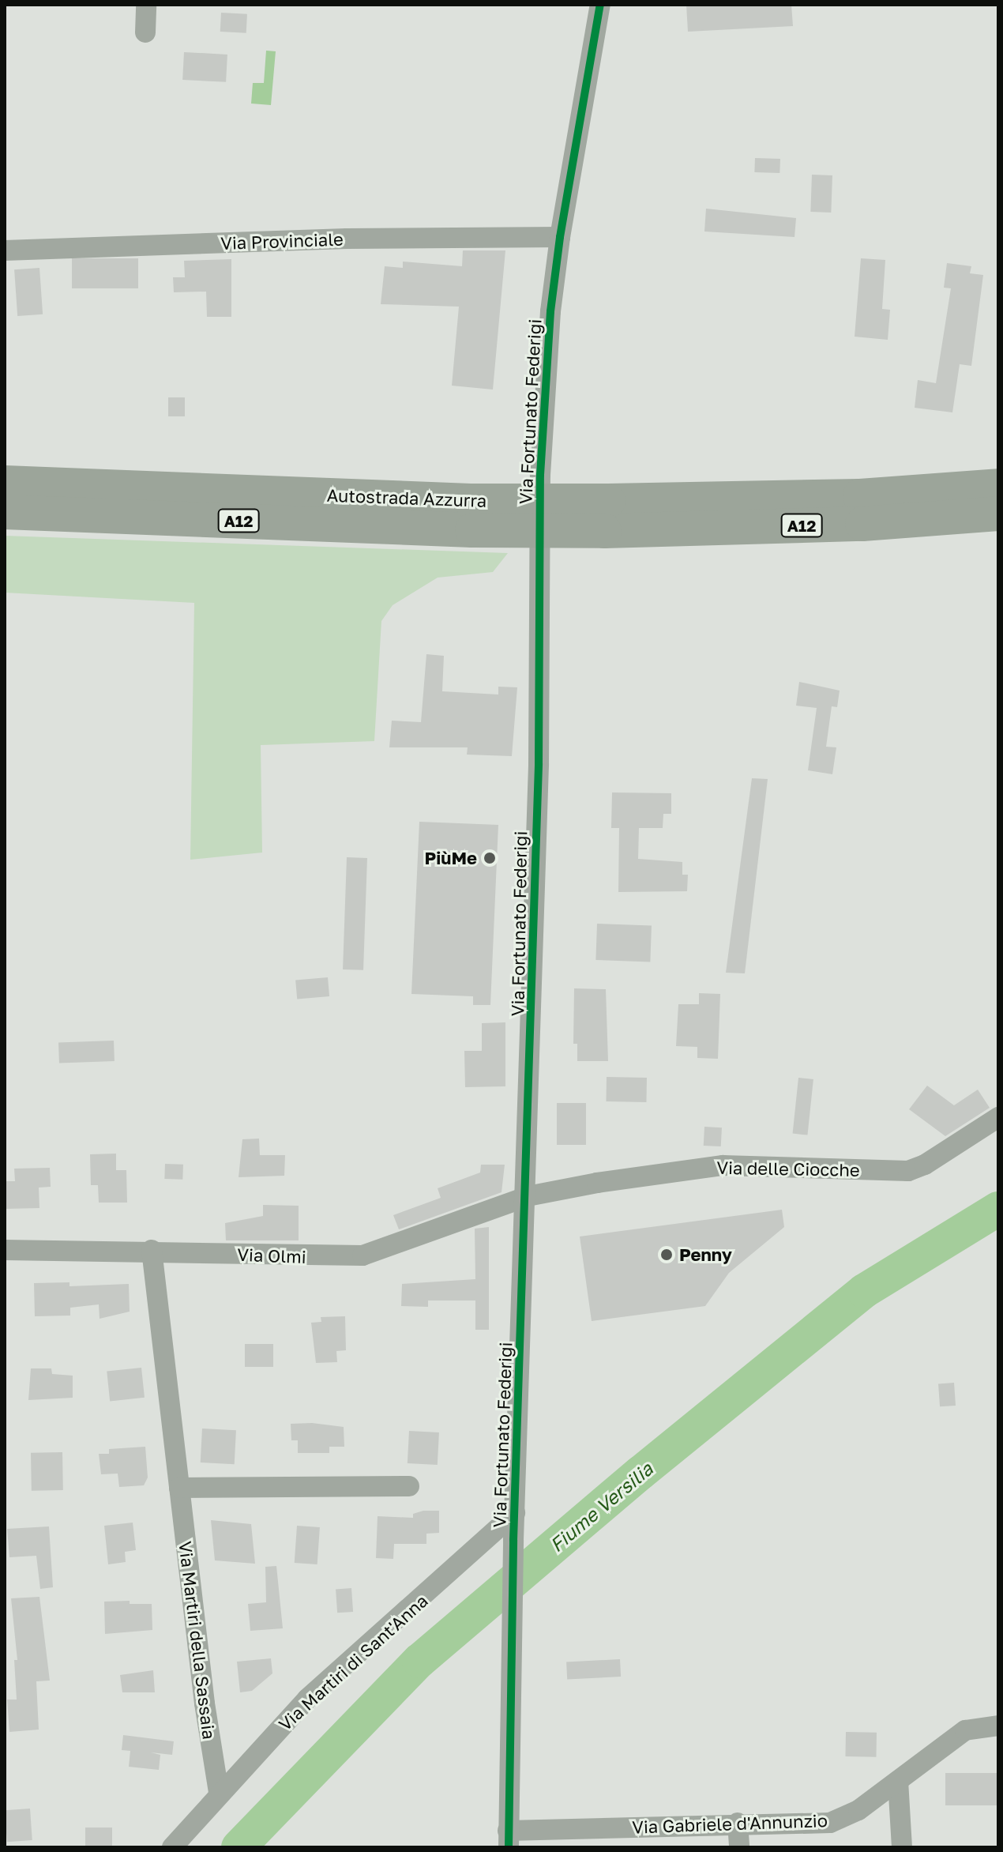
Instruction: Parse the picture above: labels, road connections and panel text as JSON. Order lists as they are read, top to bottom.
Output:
{
  "streets": {
    "highway": ["Autostrada Azzurra", "A12"],
    "street": [
      "Via Provinciale",
      "Via Fortunato Federigi",
      "Via delle Ciocche",
      "Via Olmi",
      "Via Martiri della Sassaia",
      "Via Martiri di Sant'Anna",
      "Via Gabriele d'Annunzio"
    ]
  },
  "crossings": [
    ["Via Provinciale", "Via Fortunato Federigi"],
    ["Via Fortunato Federigi", "Via delle Ciocche"],
    ["Via Fortunato Federigi", "Via Olmi"],
    ["Via Fortunato Federigi", "Via Martiri di Sant'Anna"],
    ["Via Fortunato Federigi", "Via Gabriele d'Annunzio"],
    ["Via delle Ciocche", "Via Olmi"],
    ["Via Olmi", "Via Martiri della Sassaia"],
    ["Via Martiri della Sassaia", "Via Martiri di Sant'Anna"]
  ],
  "water": ["Fiume Versilia"],
  "places": ["PiùMe", "Penny"]
}
